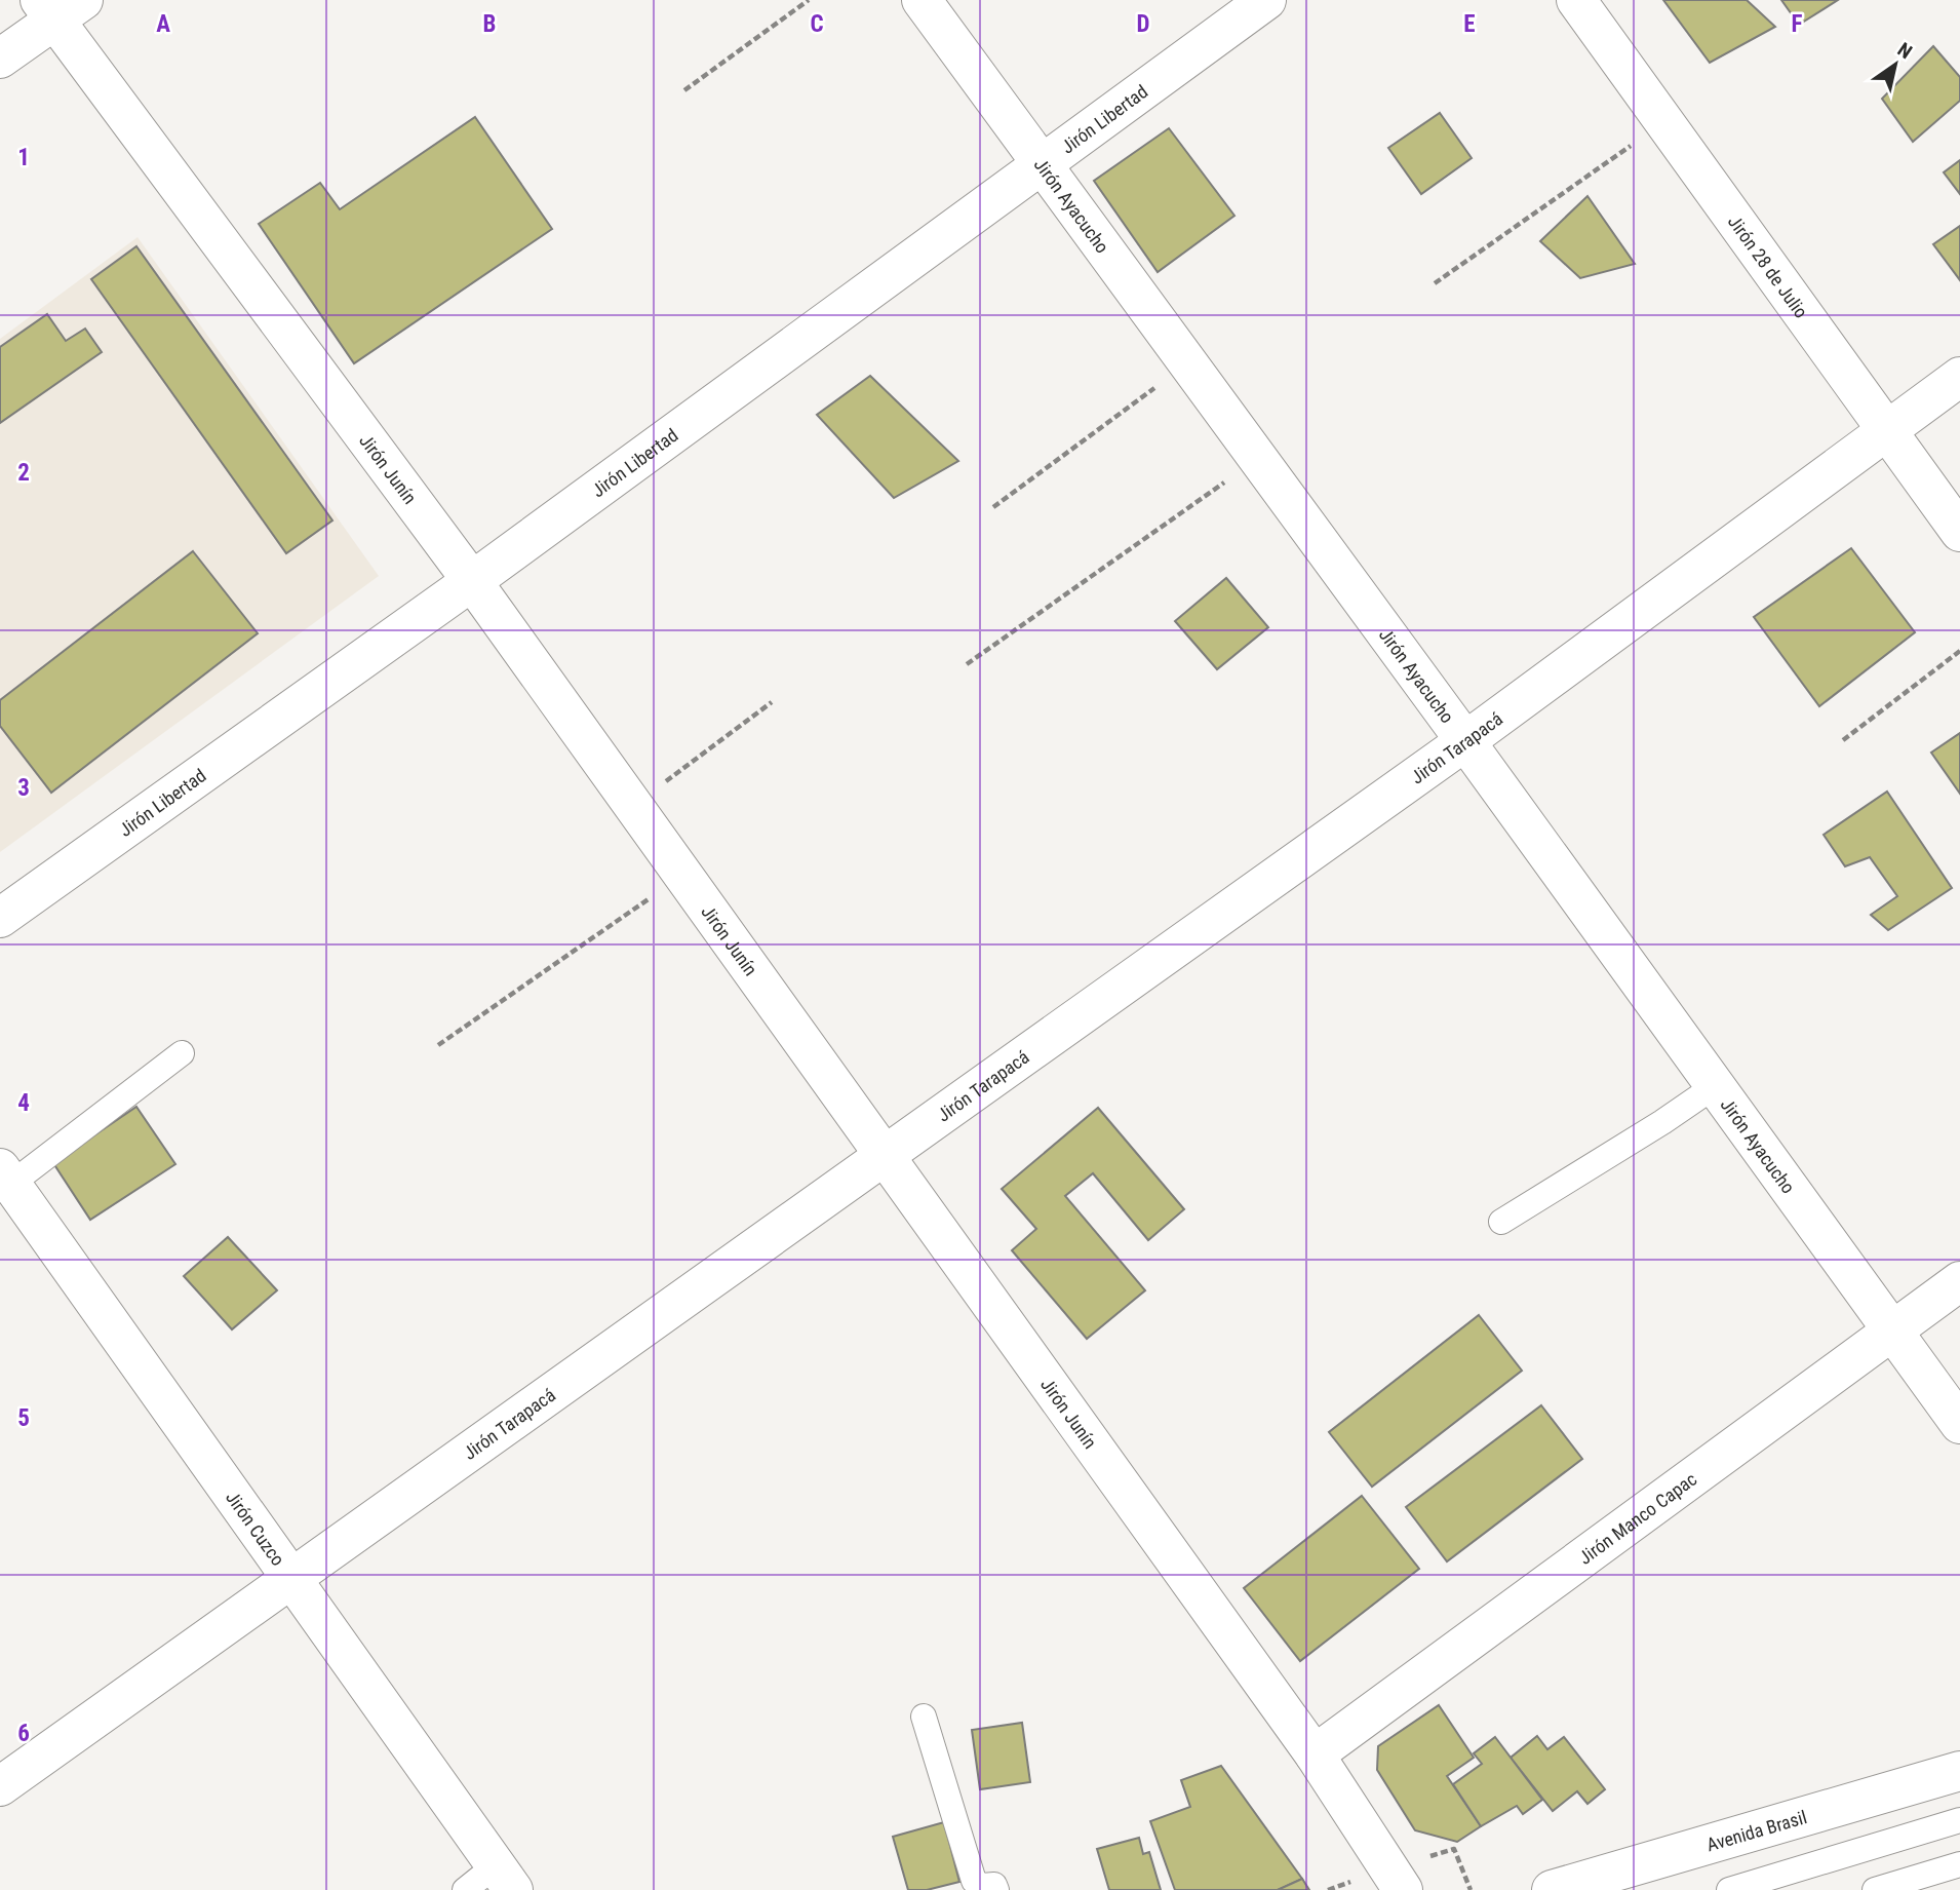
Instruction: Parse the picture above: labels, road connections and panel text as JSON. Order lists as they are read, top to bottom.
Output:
{
  "streets": {
    "street": [
      "Jirón Libertad",
      "Jirón Ayacucho",
      "Jirón 28 de Julio",
      "Jirón Junín",
      "Jirón Tarapacá",
      "Jirón Manco Capac",
      "Jirón Cuzco",
      "Avenida Brasil"
    ]
  },
  "crossings": [
    ["Jirón Libertad", "Jirón Ayacucho"],
    ["Jirón Libertad", "Jirón Junín"],
    ["Jirón Ayacucho", "Jirón Tarapacá"],
    ["Jirón Ayacucho", "Jirón Manco Capac"],
    ["Jirón 28 de Julio", "Jirón Tarapacá"],
    ["Jirón Junín", "Jirón Tarapacá"],
    ["Jirón Junín", "Jirón Manco Capac"],
    ["Jirón Tarapacá", "Jirón Cuzco"]
  ],
  "north": "top right",
  "grid": {
    "columns": [
      "A",
      "B",
      "C",
      "D",
      "E",
      "F"
    ],
    "rows": [
      "1",
      "2",
      "3",
      "4",
      "5",
      "6"
    ]
  }
}
